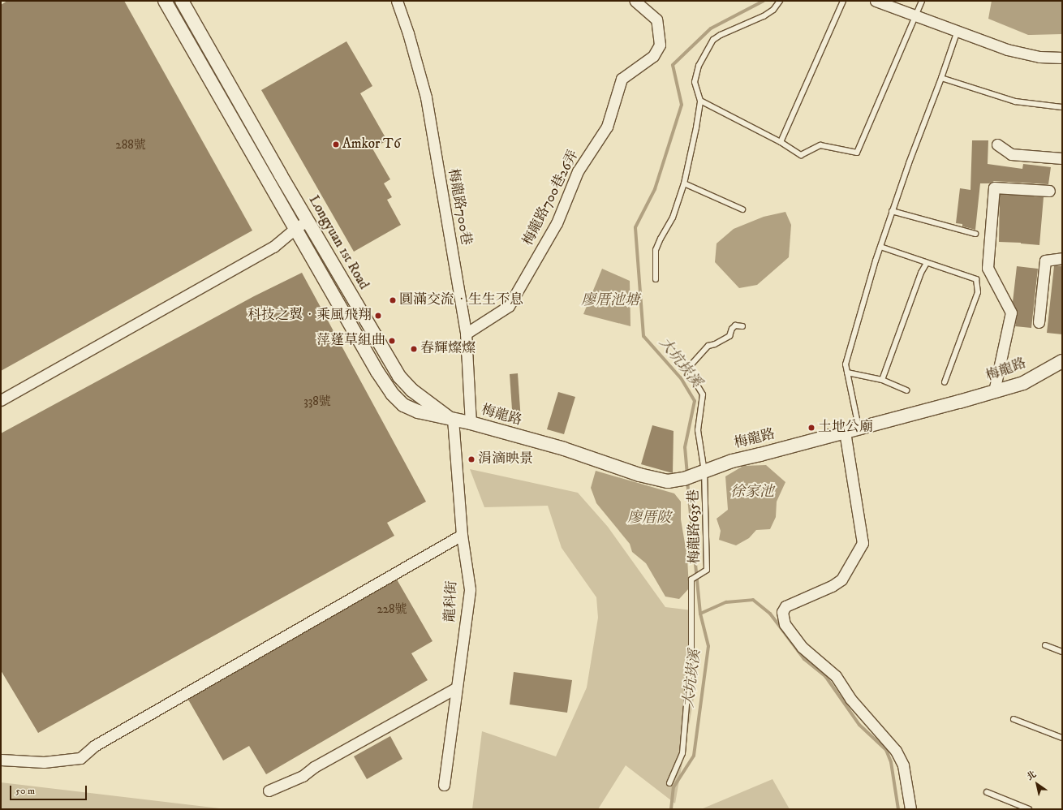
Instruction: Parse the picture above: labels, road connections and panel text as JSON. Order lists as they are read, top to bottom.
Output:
{
  "streets": {
    "street": [
      "梅龍路700巷26弄",
      "梅龍路700巷",
      "Longyuan 1st Road",
      "梅龍路",
      "龍科街"
    ],
    "lane": ["梅龍路635巷"]
  },
  "crossings": [
    ["梅龍路700巷26弄", "梅龍路700巷"],
    ["梅龍路700巷", "梅龍路"],
    ["Longyuan 1st Road", "梅龍路"],
    ["Longyuan 1st Road", "龍科街"],
    ["梅龍路", "梅龍路635巷"],
    ["梅龍路", "龍科街"]
  ],
  "water": [
    "廖厝池塘",
    "大坑崁溪",
    "徐家池",
    "廖厝陂"
  ],
  "places": [
    "Amkor T6",
    "圓滿交流．生生不息",
    "科技之翼．乘風飛翔",
    "萍蓬草組曲",
    "春輝燦燦",
    "土地公廟",
    "涓滴映景"
  ],
  "house_numbers": ["288號", "338號", "228號"],
  "scale_bar": "50 m",
  "north": "top left"
}
